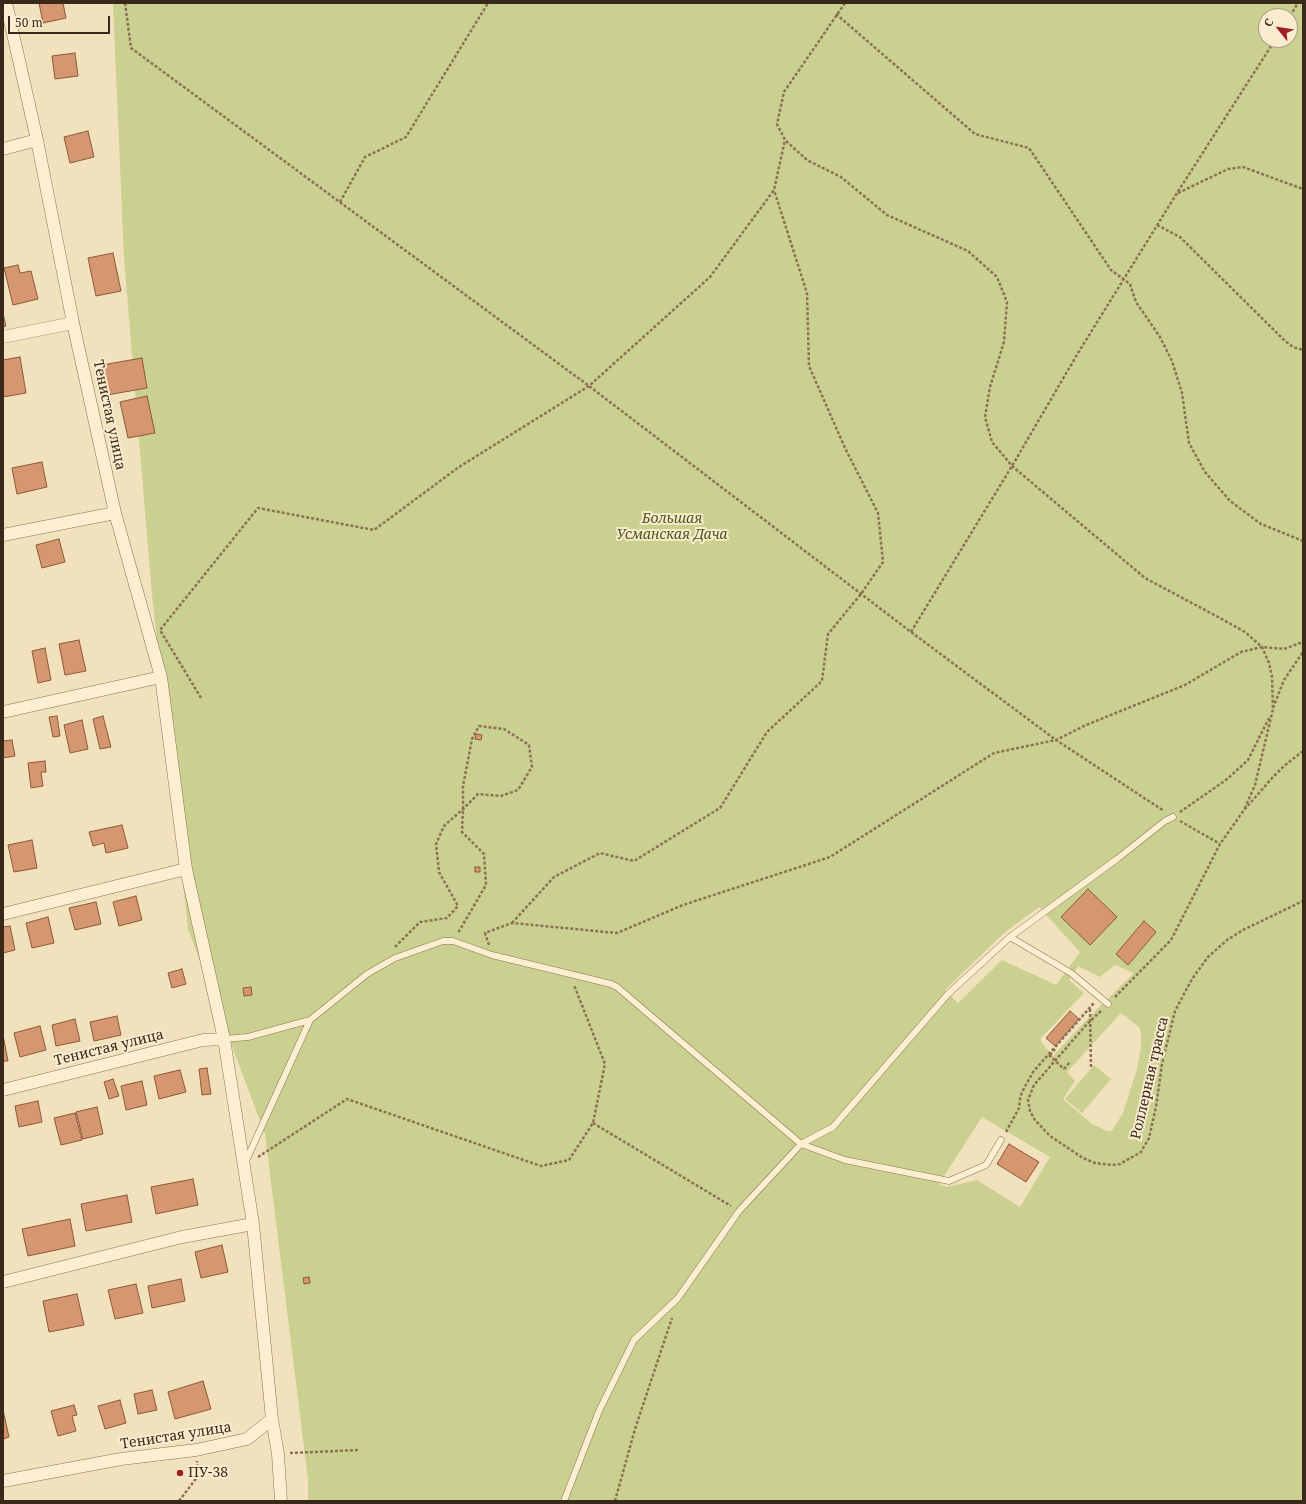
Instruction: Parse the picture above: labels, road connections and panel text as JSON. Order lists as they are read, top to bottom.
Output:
{
  "streets": {
    "street": ["Тенистая улица"],
    "path": ["Роллерная трасса"]
  },
  "parks": ["Большая Усманская Дача"],
  "places": ["ПУ-38"],
  "scale_bar": "50 m",
  "north": "top left"
}
